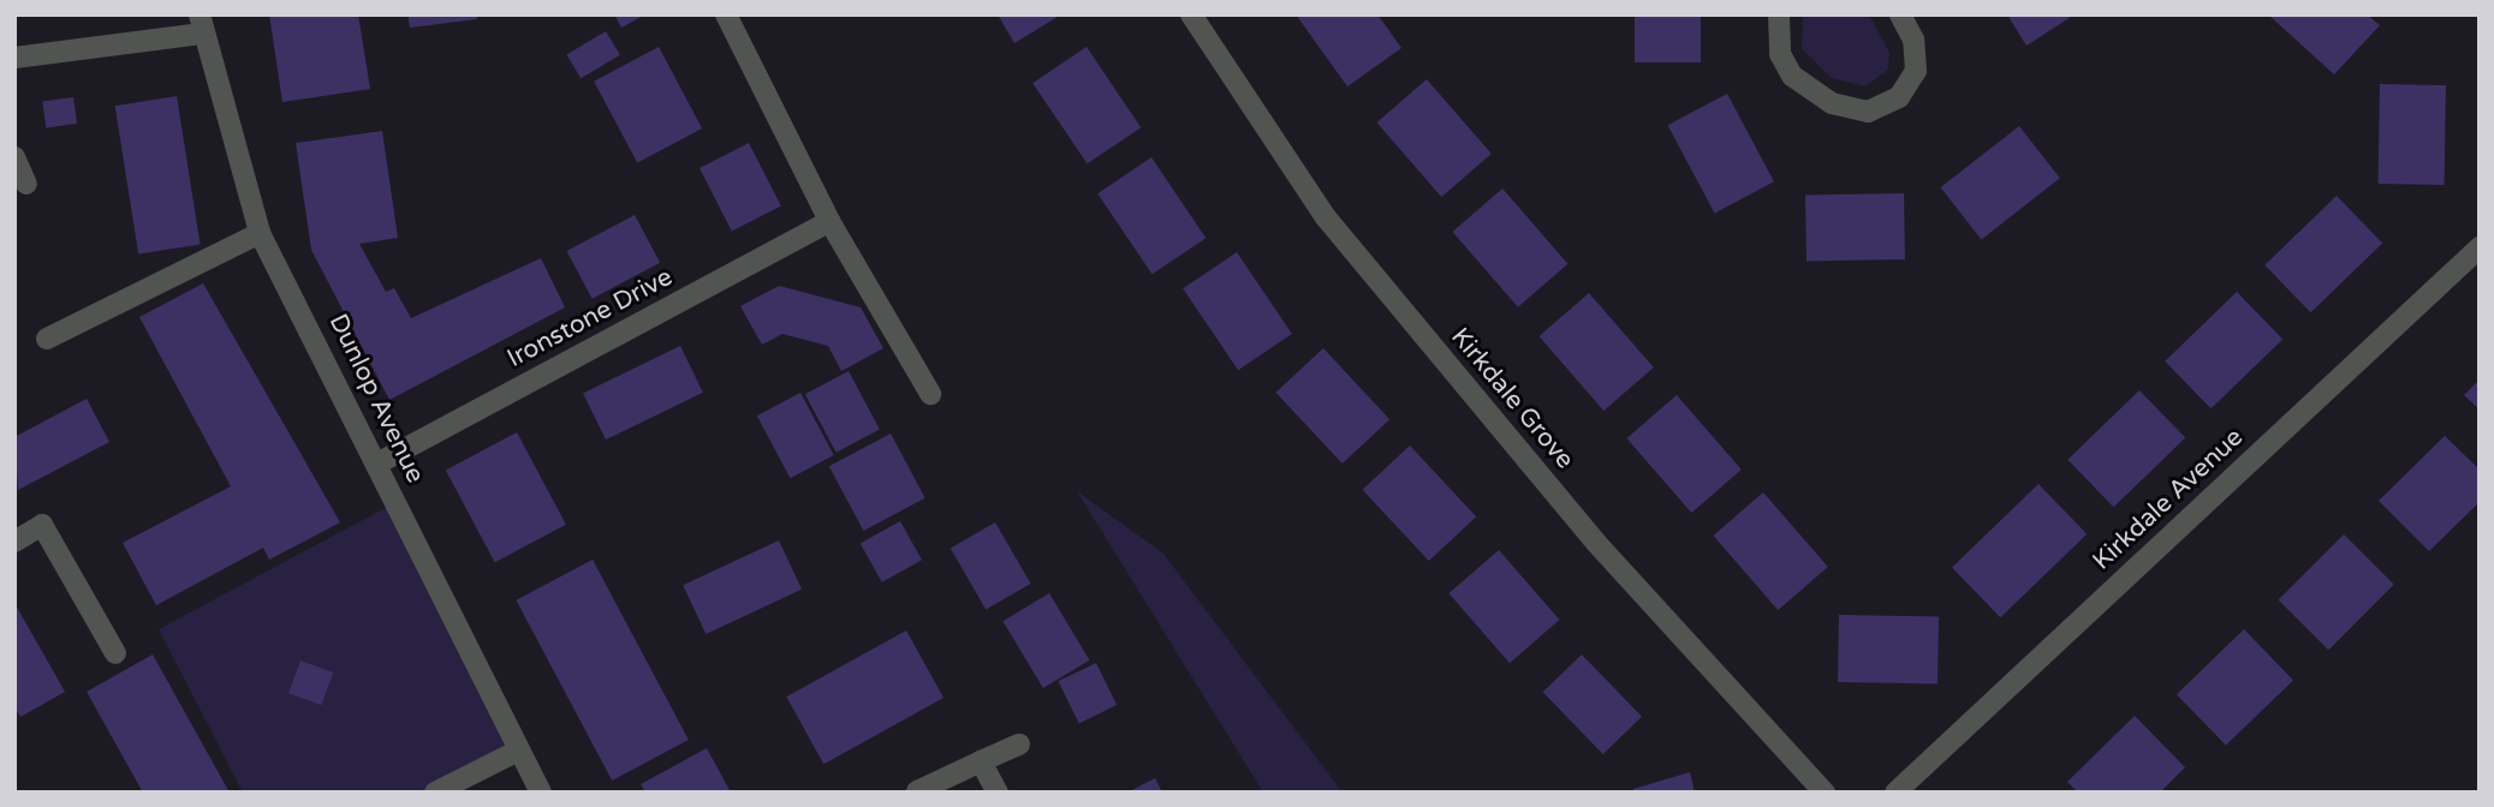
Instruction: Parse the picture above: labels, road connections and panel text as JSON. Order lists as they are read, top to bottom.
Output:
{
  "streets": {
    "street": [
      "Ironstone Drive",
      "Dunlop Avenue",
      "Kirkdale Grove",
      "Kirkdale Avenue"
    ]
  },
  "crossings": [
    ["Ironstone Drive", "Dunlop Avenue"]
  ]
}
